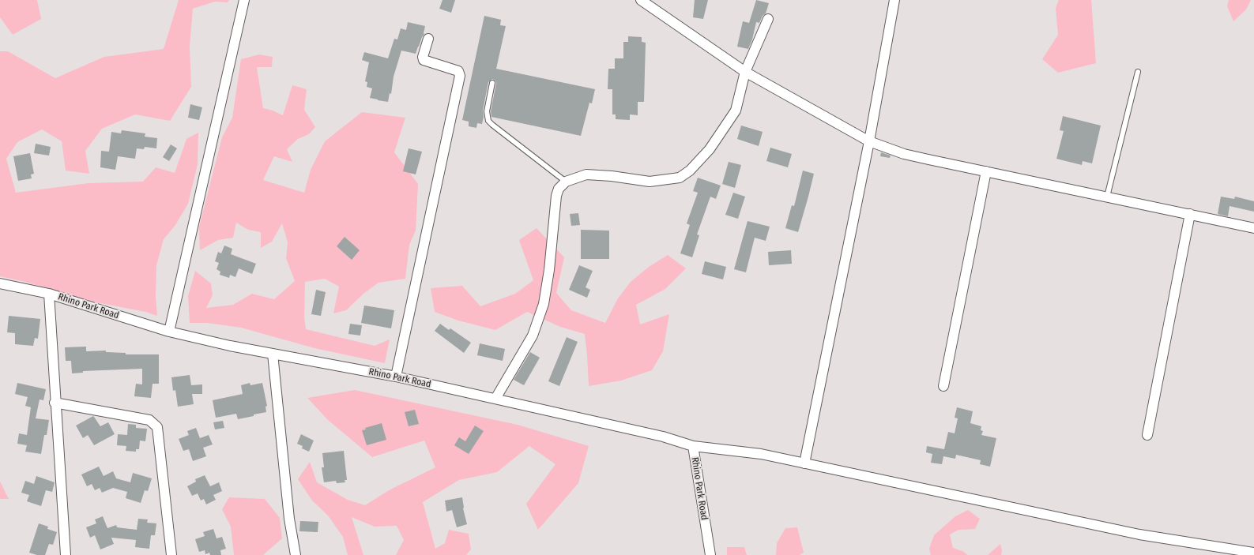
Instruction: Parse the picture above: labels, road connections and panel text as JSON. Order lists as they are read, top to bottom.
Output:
{
  "streets": {
    "street": ["Rhino Park Road"]
  }
}
